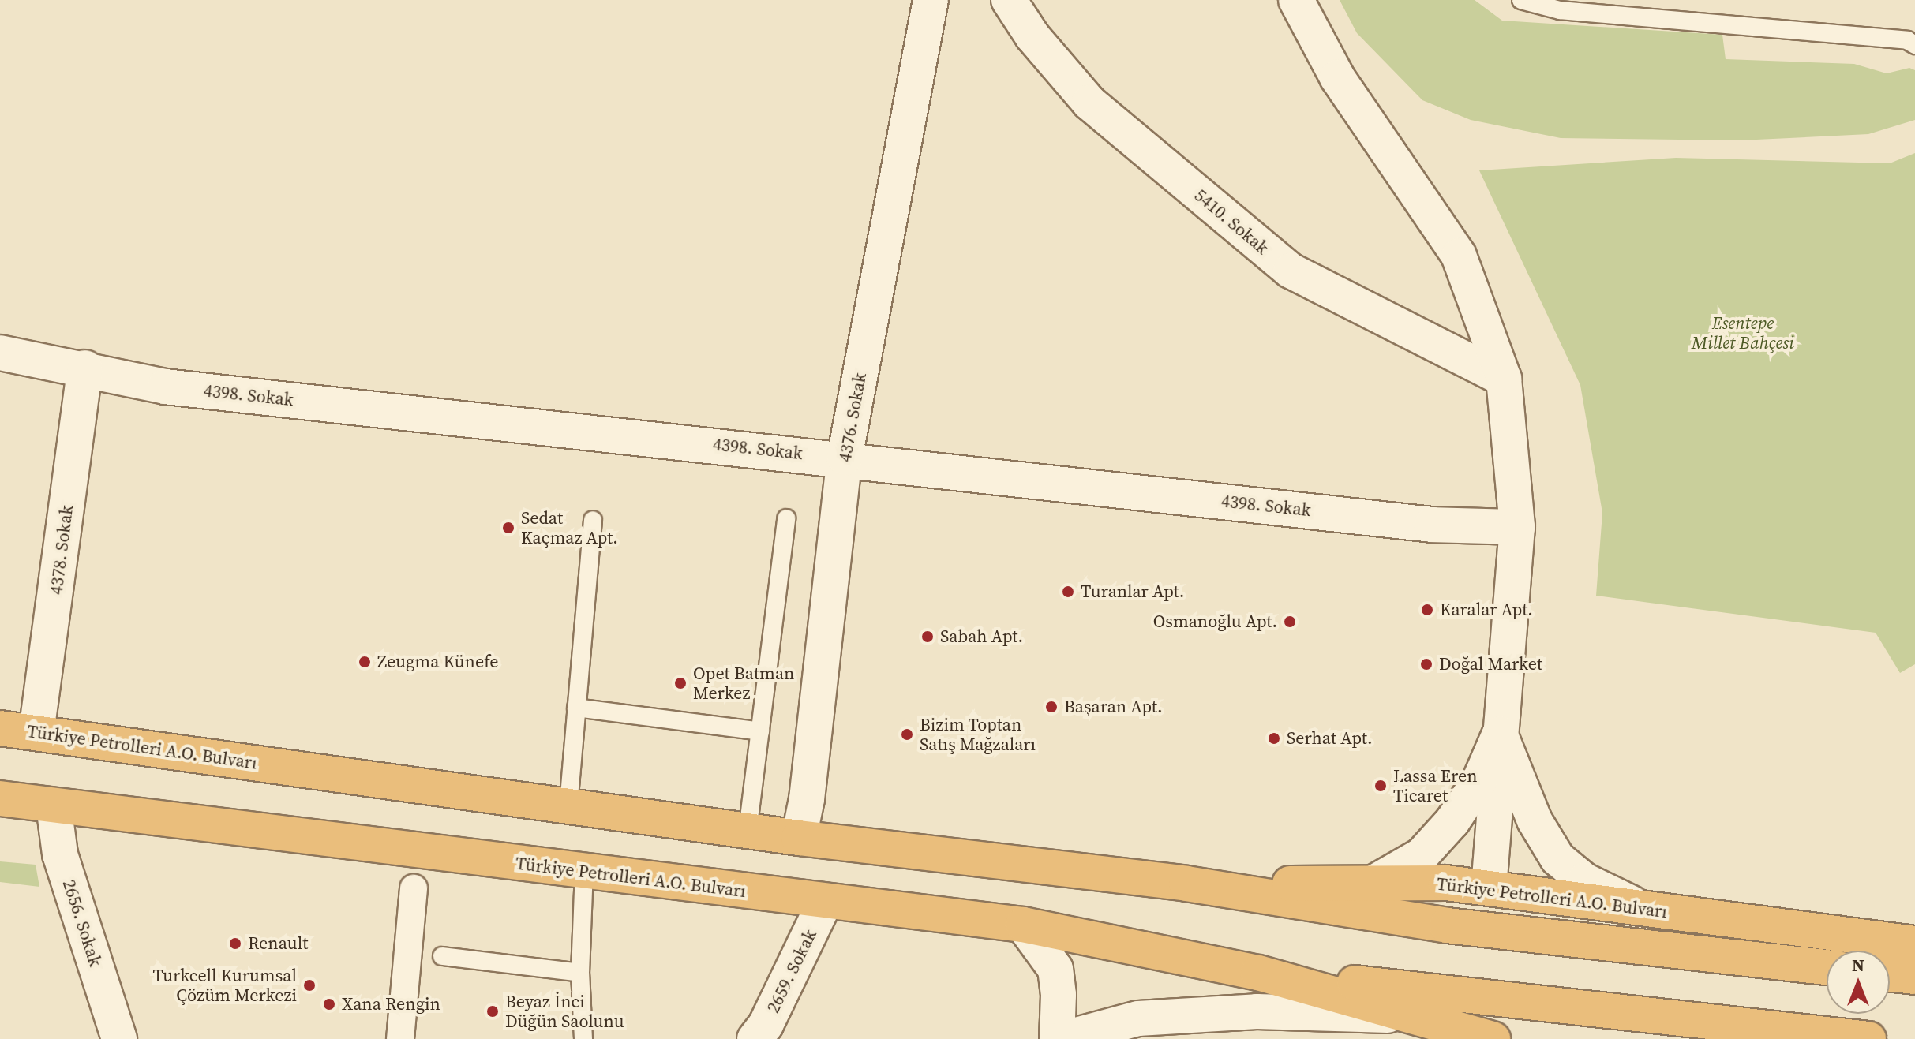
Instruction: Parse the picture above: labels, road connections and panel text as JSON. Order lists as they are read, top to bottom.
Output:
{
  "streets": {
    "highway": ["Türkiye Petrolleri A.O. Bulvarı"],
    "street": [
      "5410. Sokak",
      "4398. Sokak",
      "4376. Sokak",
      "4378. Sokak",
      "2656. Sokak",
      "2659. Sokak"
    ]
  },
  "crossings": [
    ["4398. Sokak", "4376. Sokak"],
    ["4398. Sokak", "4378. Sokak"],
    ["4376. Sokak", "Türkiye Petrolleri A.O. Bulvarı"],
    ["4378. Sokak", "Türkiye Petrolleri A.O. Bulvarı"],
    ["Türkiye Petrolleri A.O. Bulvarı", "2656. Sokak"],
    ["Türkiye Petrolleri A.O. Bulvarı", "2659. Sokak"]
  ],
  "parks": ["Esentepe Millet Bahçesi"],
  "places": [
    "Sedat Kaçmaz Apt.",
    "Turanlar Apt.",
    "Karalar Apt.",
    "Osmanoğlu Apt.",
    "Sabah Apt.",
    "Zeugma Künefe",
    "Doğal Market",
    "Opet Batman Merkez",
    "Başaran Apt.",
    "Bizim Toptan Satış Mağzaları",
    "Serhat Apt.",
    "Lassa Eren Ticaret",
    "Renault",
    "Turkcell Kurumsal Çözüm Merkezi",
    "Xana Rengin",
    "Beyaz İnci Düğün Saolunu"
  ],
  "north": "top"
}
